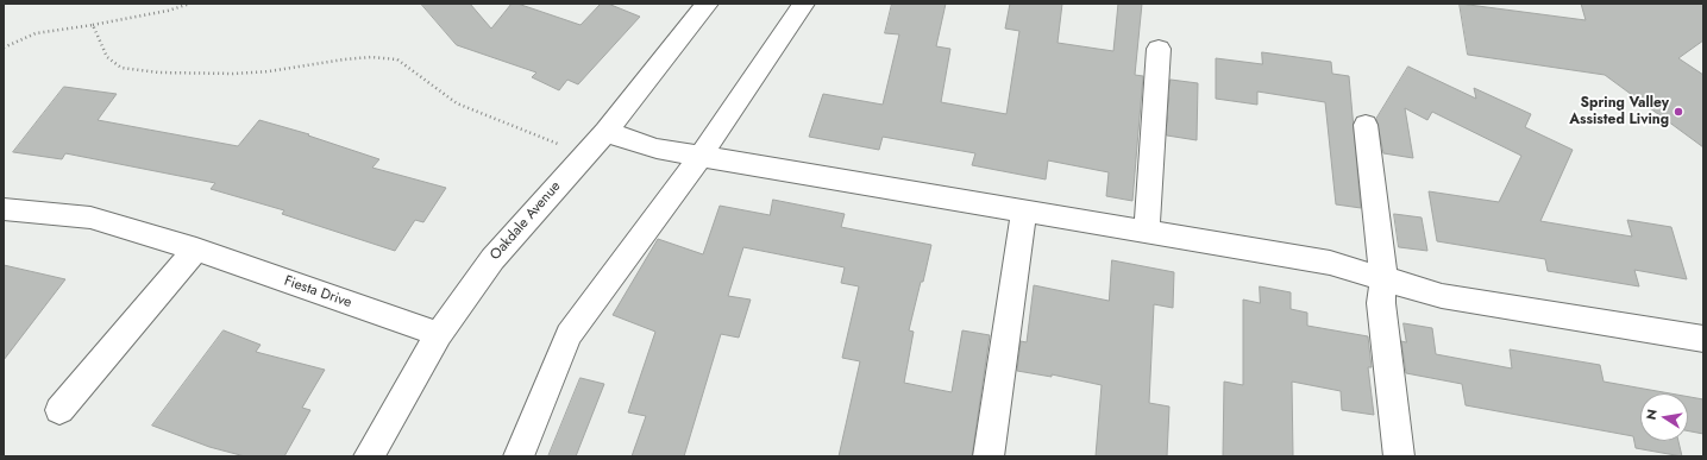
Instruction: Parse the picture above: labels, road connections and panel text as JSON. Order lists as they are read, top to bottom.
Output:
{
  "streets": {
    "street": ["Oakdale Avenue", "Fiesta Drive"]
  },
  "crossings": [
    ["Oakdale Avenue", "Fiesta Drive"]
  ],
  "places": ["Spring Valley Assisted Living"],
  "north": "left"
}
